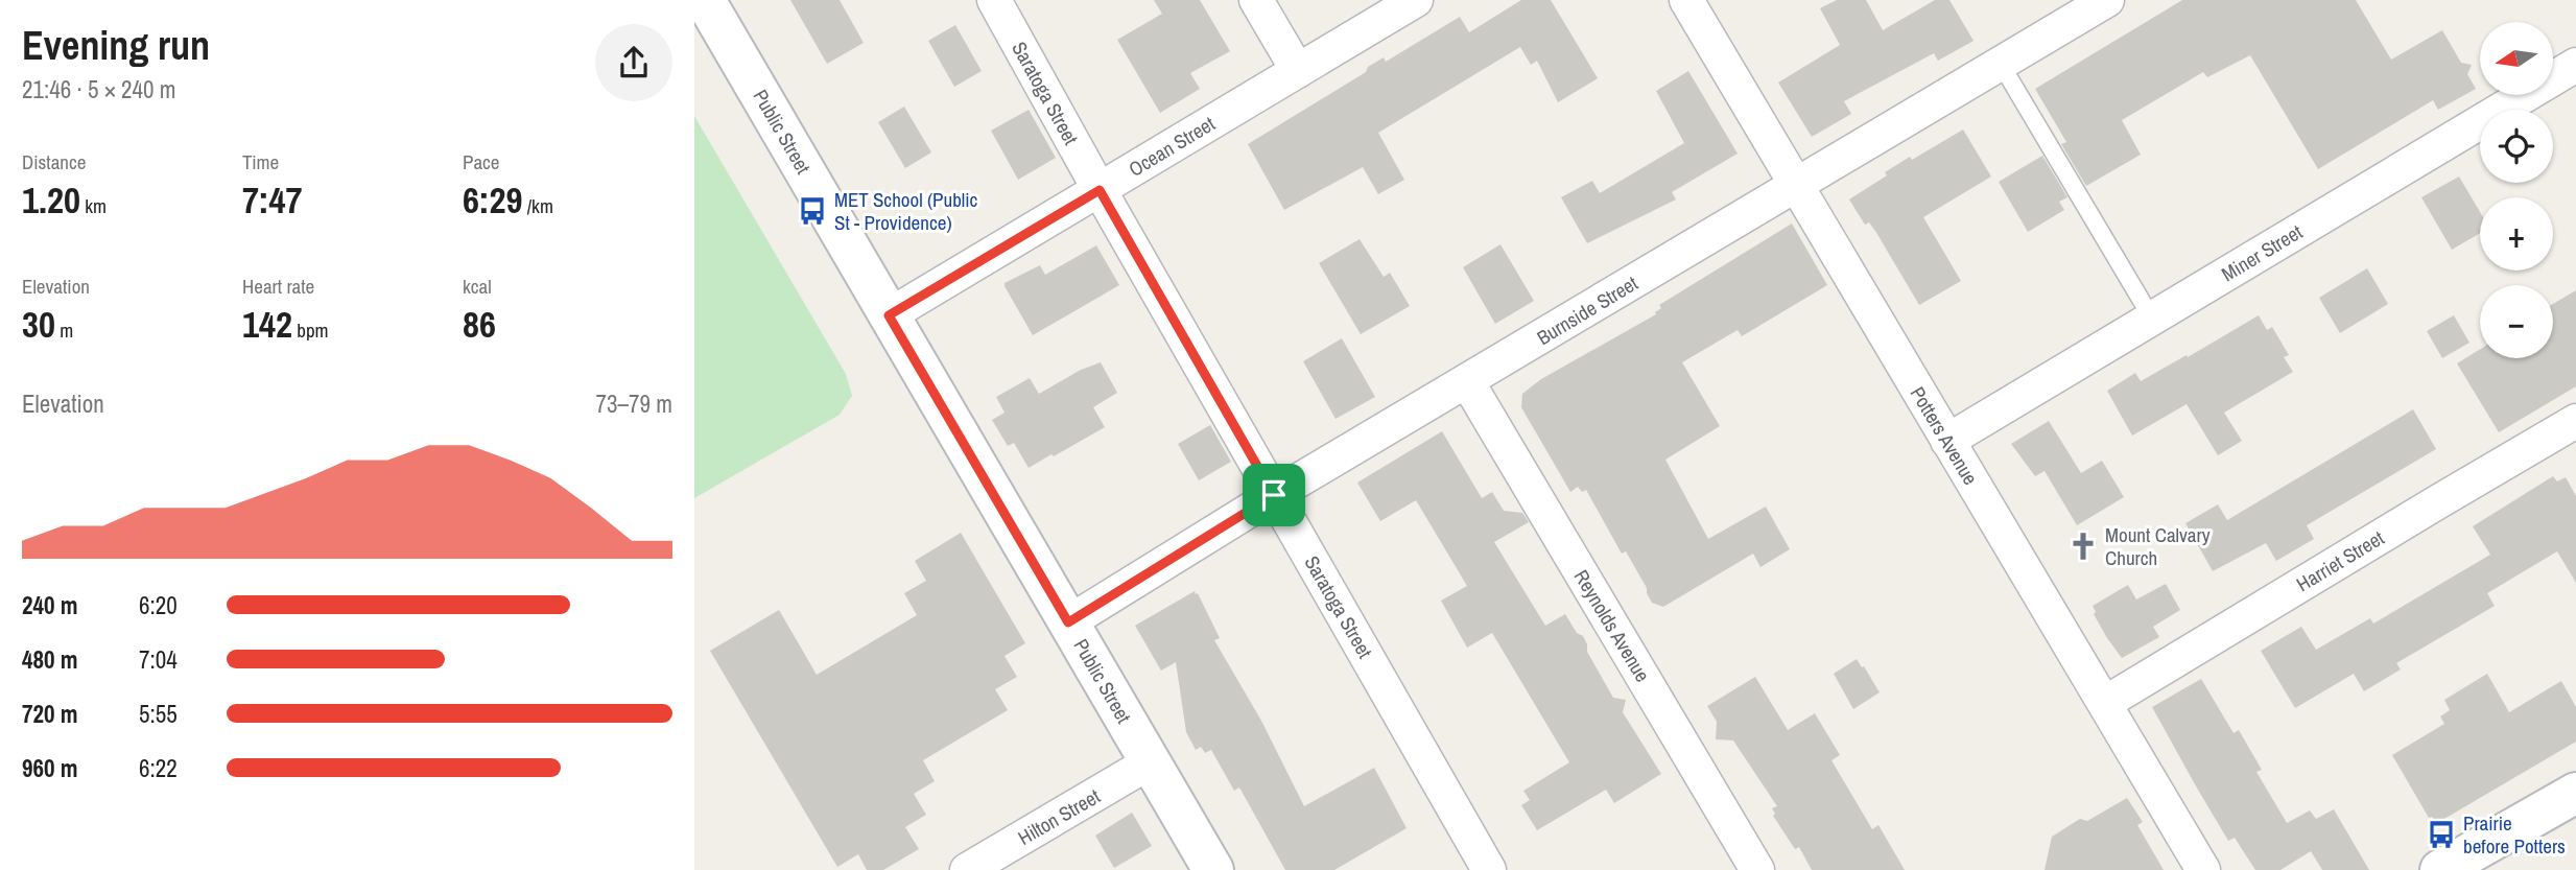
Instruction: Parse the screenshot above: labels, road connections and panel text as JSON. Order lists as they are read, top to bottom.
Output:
{
  "streets": {
    "main road": ["Public Street"],
    "street": [
      "Saratoga Street",
      "Ocean Street",
      "Miner Street",
      "Burnside Street",
      "Potters Avenue",
      "Harriet Street",
      "Reynolds Avenue",
      "Hilton Street"
    ]
  },
  "crossings": [
    ["Saratoga Street", "Ocean Street"],
    ["Saratoga Street", "Burnside Street"],
    ["Public Street", "Ocean Street"],
    ["Public Street", "Burnside Street"],
    ["Public Street", "Hilton Street"],
    ["Miner Street", "Potters Avenue"],
    ["Burnside Street", "Potters Avenue"],
    ["Burnside Street", "Reynolds Avenue"],
    ["Potters Avenue", "Harriet Street"]
  ],
  "places": {
    "bus stop": ["MET School (Public St - Providence)", "Prairie before Potters"],
    "church": ["Mount Calvary Church"]
  },
  "north": "left",
  "page": {
    "heading": ["Evening run", "21:46 · 5 × 240 m"],
    "map_buttons": ["+", "−"],
    "stats": [
      ["Distance", "1.20 km"],
      ["Time", "7:47"],
      ["Pace", "6:29 /km"],
      ["Elevation", "30 m"],
      ["Heart rate", "142 bpm"],
      ["kcal", "86"]
    ],
    "chart": ["Elevation", "73–79 m"],
    "list": [
      {
        "name": "240 m",
        "note": "6:20"
      },
      {
        "name": "480 m",
        "note": "7:04"
      },
      {
        "name": "720 m",
        "note": "5:55"
      },
      {
        "name": "960 m",
        "note": "6:22"
      }
    ]
  }
}
